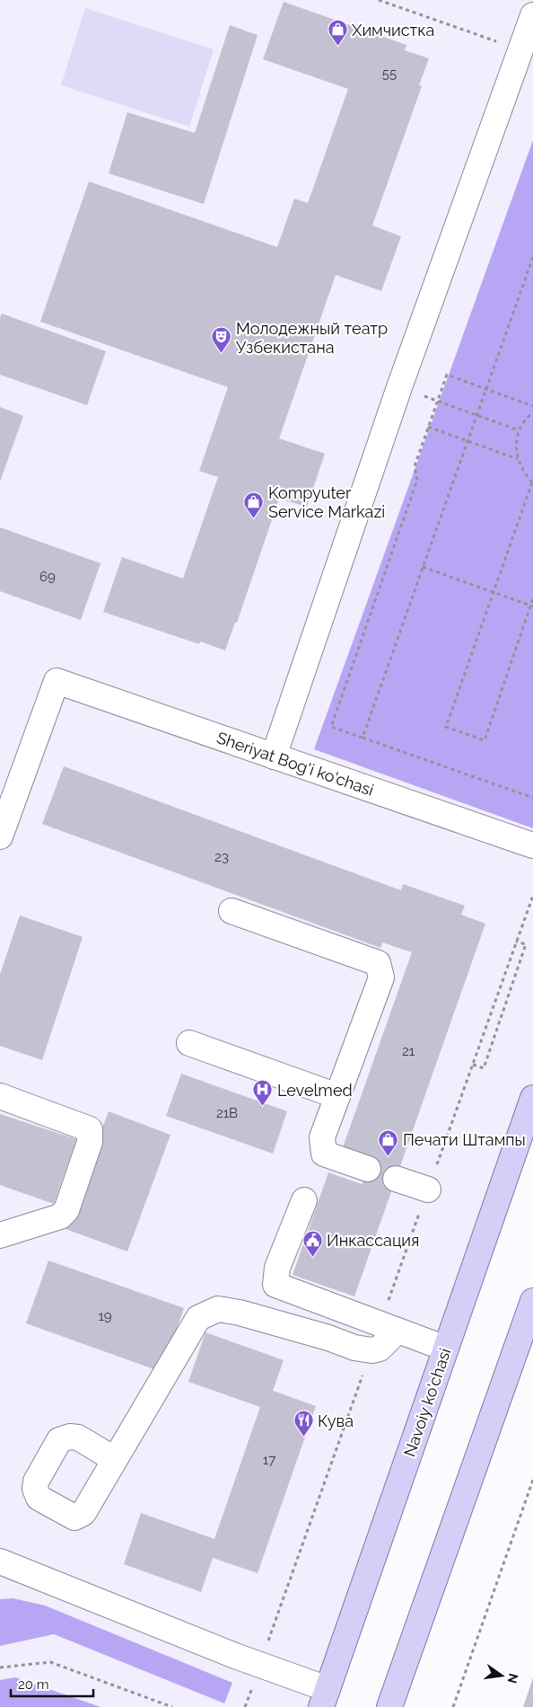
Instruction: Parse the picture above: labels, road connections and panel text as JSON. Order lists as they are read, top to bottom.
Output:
{
  "streets": {
    "main road": ["Navoiy ko'chasi"],
    "street": ["Sheriyat Bog'i ko'chasi"]
  },
  "places": {
    "shop": ["Химчистка", "Kompyuter Service Markazi", "Печати Штампы"],
    "theatre": ["Молодежный театр Узбекистана"],
    "hospital": ["Levelmed"],
    "public building": ["Инкасcация"],
    "restaurant": ["Кува"]
  },
  "house_numbers": [
    "55",
    "69",
    "23",
    "21",
    "21B",
    "19",
    "17"
  ],
  "scale_bar": "20 m",
  "north": "right"
}
